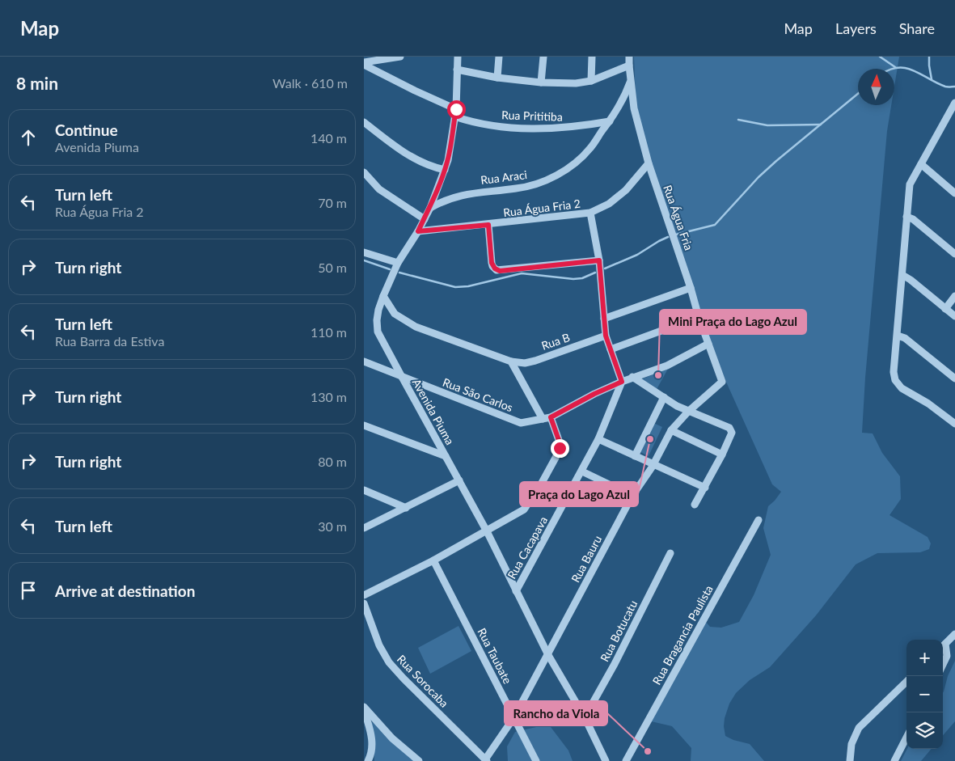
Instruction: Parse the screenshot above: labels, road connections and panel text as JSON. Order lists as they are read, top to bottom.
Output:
{
  "streets": {
    "street": [
      "Rua Prititiba",
      "Rua Araci",
      "Rua Água Fria 2",
      "Rua Água Fria",
      "Rua B",
      "Rua São Carlos",
      "Avenida Piuma",
      "Rua Cacapava",
      "Rua Bauru",
      "Rua Botucatu",
      "Rua Bragancia Paulista",
      "Rua Taubate",
      "Rua Sorocaba"
    ]
  },
  "crossings": [
    ["Rua Prititiba", "Rua Araci"],
    ["Rua Prititiba", "Avenida Piuma"],
    ["Rua Araci", "Rua Água Fria"],
    ["Rua Araci", "Avenida Piuma"],
    ["Rua Água Fria 2", "Rua Água Fria"],
    ["Rua Água Fria 2", "Avenida Piuma"],
    ["Rua Água Fria", "Rua Bauru"],
    ["Rua B", "Avenida Piuma"],
    ["Rua São Carlos", "Avenida Piuma"],
    ["Avenida Piuma", "Rua Cacapava"],
    ["Avenida Piuma", "Rua Bauru"],
    ["Avenida Piuma", "Rua Botucatu"],
    ["Rua Bauru", "Rua Taubate"],
    ["Rua Bauru", "Rua Sorocaba"]
  ],
  "places": ["Mini Praça do Lago Azul", "Praça do Lago Azul", "Rancho da Viola"],
  "north": "top",
  "page": {
    "header": "Map",
    "nav": ["Map", "Layers", "Share"],
    "heading": ["8 min", "Walk · 610 m"],
    "list": [
      ["Continue", "Avenida Piuma", "140 m"],
      ["Turn left", "Rua Água Fria 2", "70 m"],
      ["Turn right", "50 m"],
      ["Turn left", "Rua Barra da Estiva", "110 m"],
      ["Turn right", "130 m"],
      ["Turn right", "80 m"],
      ["Turn left", "30 m"],
      "Arrive at destination"
    ],
    "map_buttons": ["+", "−"]
  }
}
